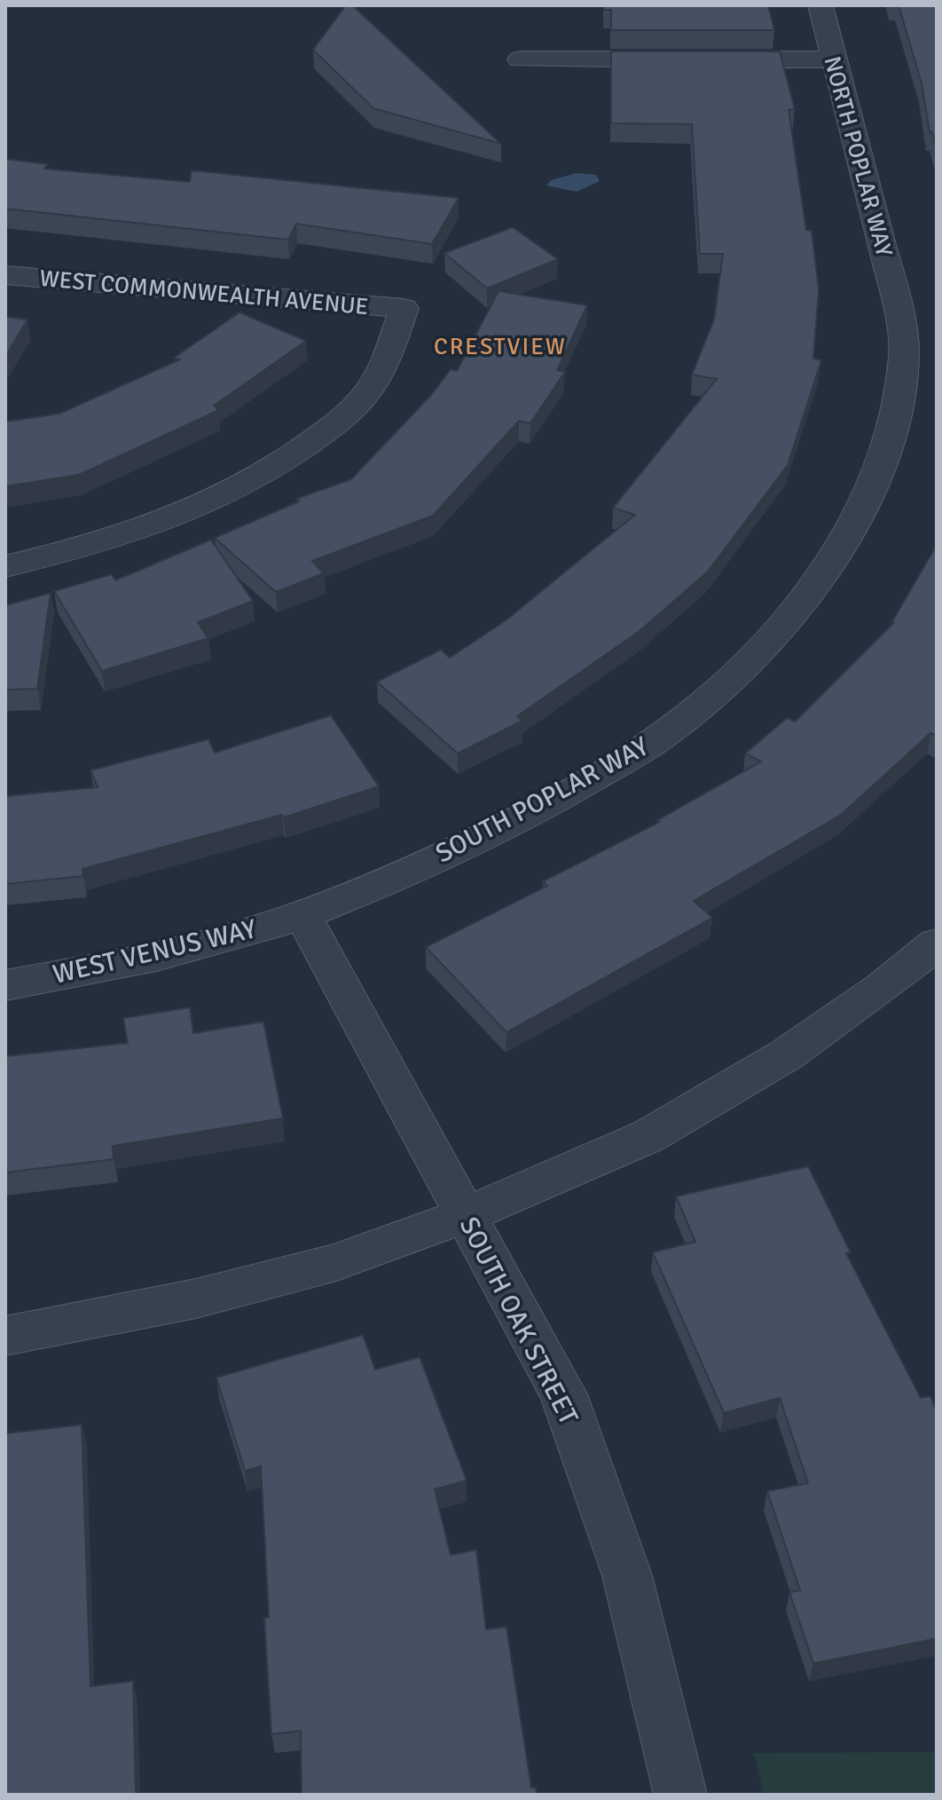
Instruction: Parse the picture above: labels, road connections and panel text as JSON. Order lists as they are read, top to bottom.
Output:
{
  "streets": {
    "street": [
      "NORTH POPLAR WAY",
      "WEST COMMONWEALTH AVENUE",
      "SOUTH POPLAR WAY",
      "WEST VENUS WAY",
      "SOUTH OAK STREET"
    ]
  },
  "crossings": [
    ["NORTH POPLAR WAY", "SOUTH POPLAR WAY"],
    ["SOUTH POPLAR WAY", "WEST VENUS WAY"],
    ["SOUTH POPLAR WAY", "SOUTH OAK STREET"],
    ["WEST VENUS WAY", "SOUTH OAK STREET"]
  ],
  "districts": ["CRESTVIEW"]
}
